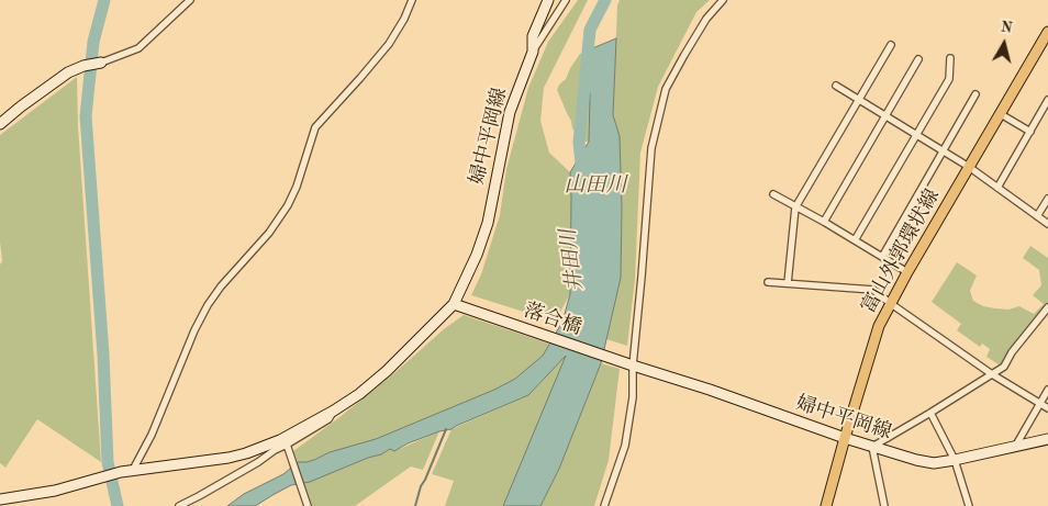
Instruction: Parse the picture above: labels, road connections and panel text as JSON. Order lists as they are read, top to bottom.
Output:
{
  "streets": {
    "main road": ["婦中平岡線", "富山外郭環状線", "落合橋"]
  },
  "crossings": [
    ["婦中平岡線", "富山外郭環状線"],
    ["婦中平岡線", "落合橋"]
  ],
  "water": ["山田川", "井田川"],
  "north": "top"
}
